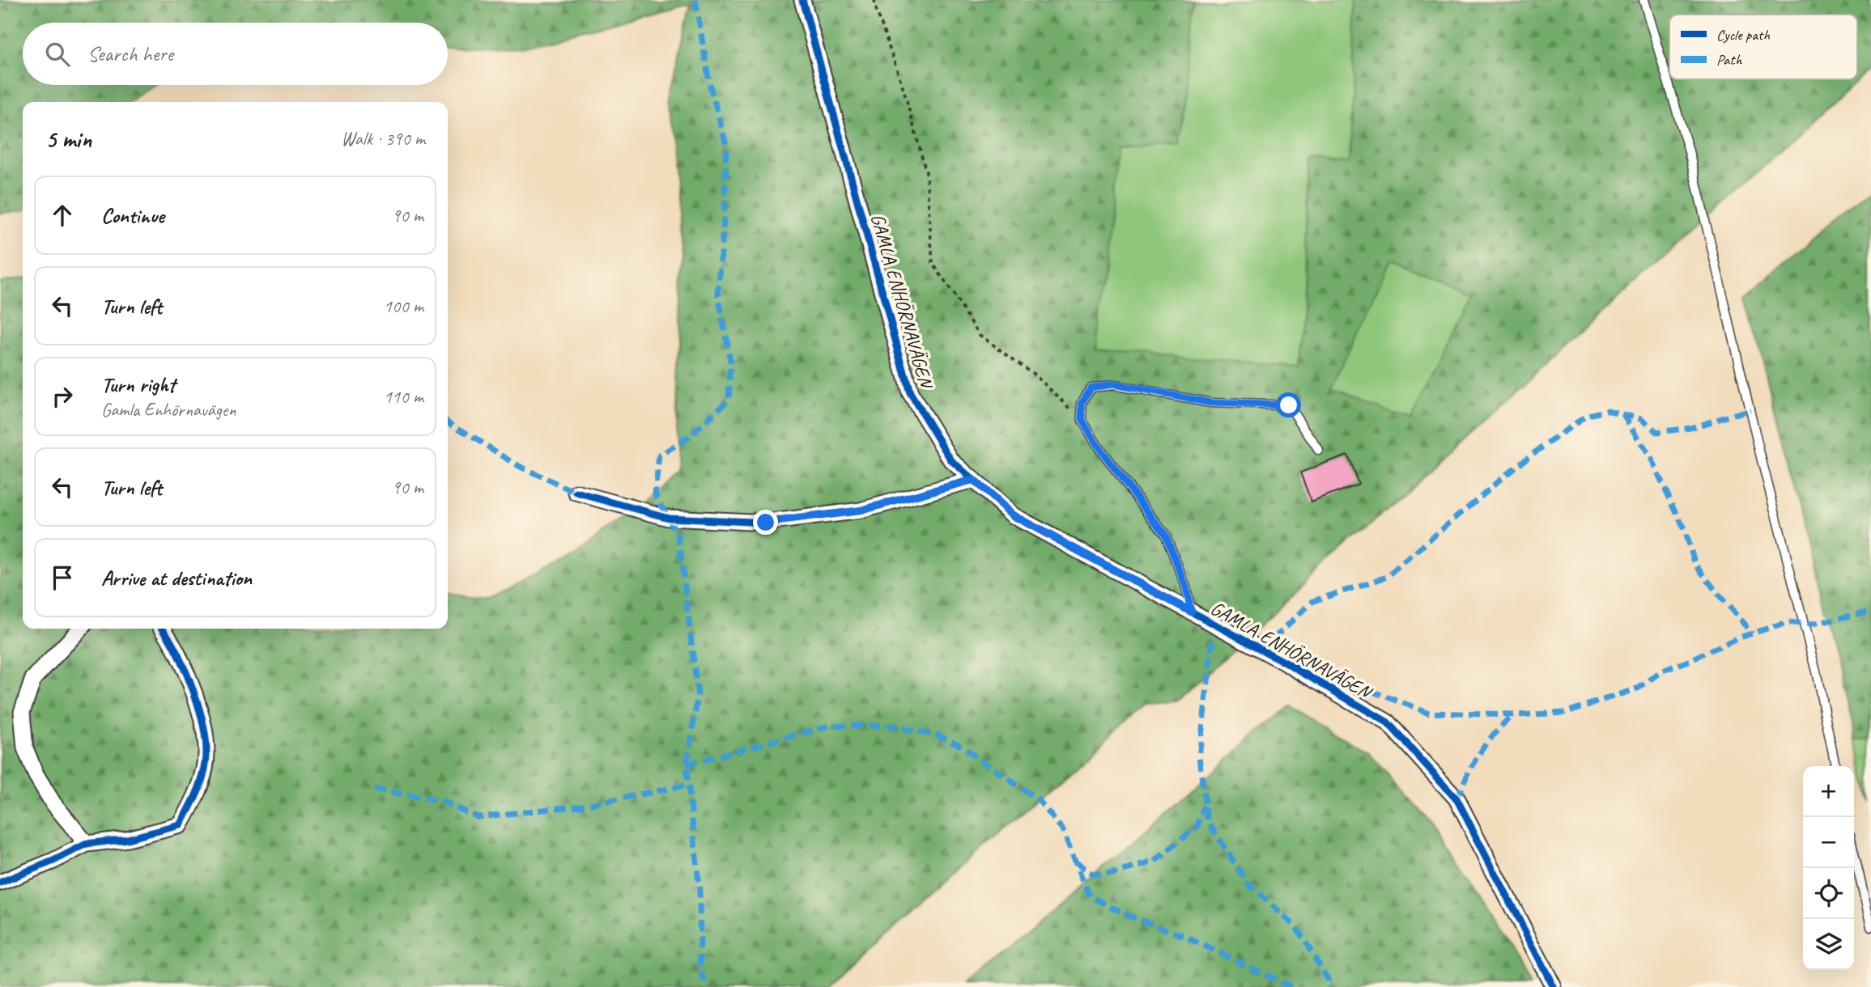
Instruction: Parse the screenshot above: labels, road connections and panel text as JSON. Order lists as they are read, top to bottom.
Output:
{
  "streets": {
    "street": ["GAMLA ENHÖRNAVÄGEN"]
  },
  "legend": ["Cycle path", "Path"],
  "page": {
    "search": "Search here",
    "heading": ["5 min", "Walk · 390 m"],
    "list": [
      ["Continue", "90 m"],
      ["Turn left", "100 m"],
      ["Turn right", "Gamla Enhörnavägen", "110 m"],
      ["Turn left", "90 m"],
      "Arrive at destination"
    ],
    "map_buttons": ["+", "−"]
  }
}
